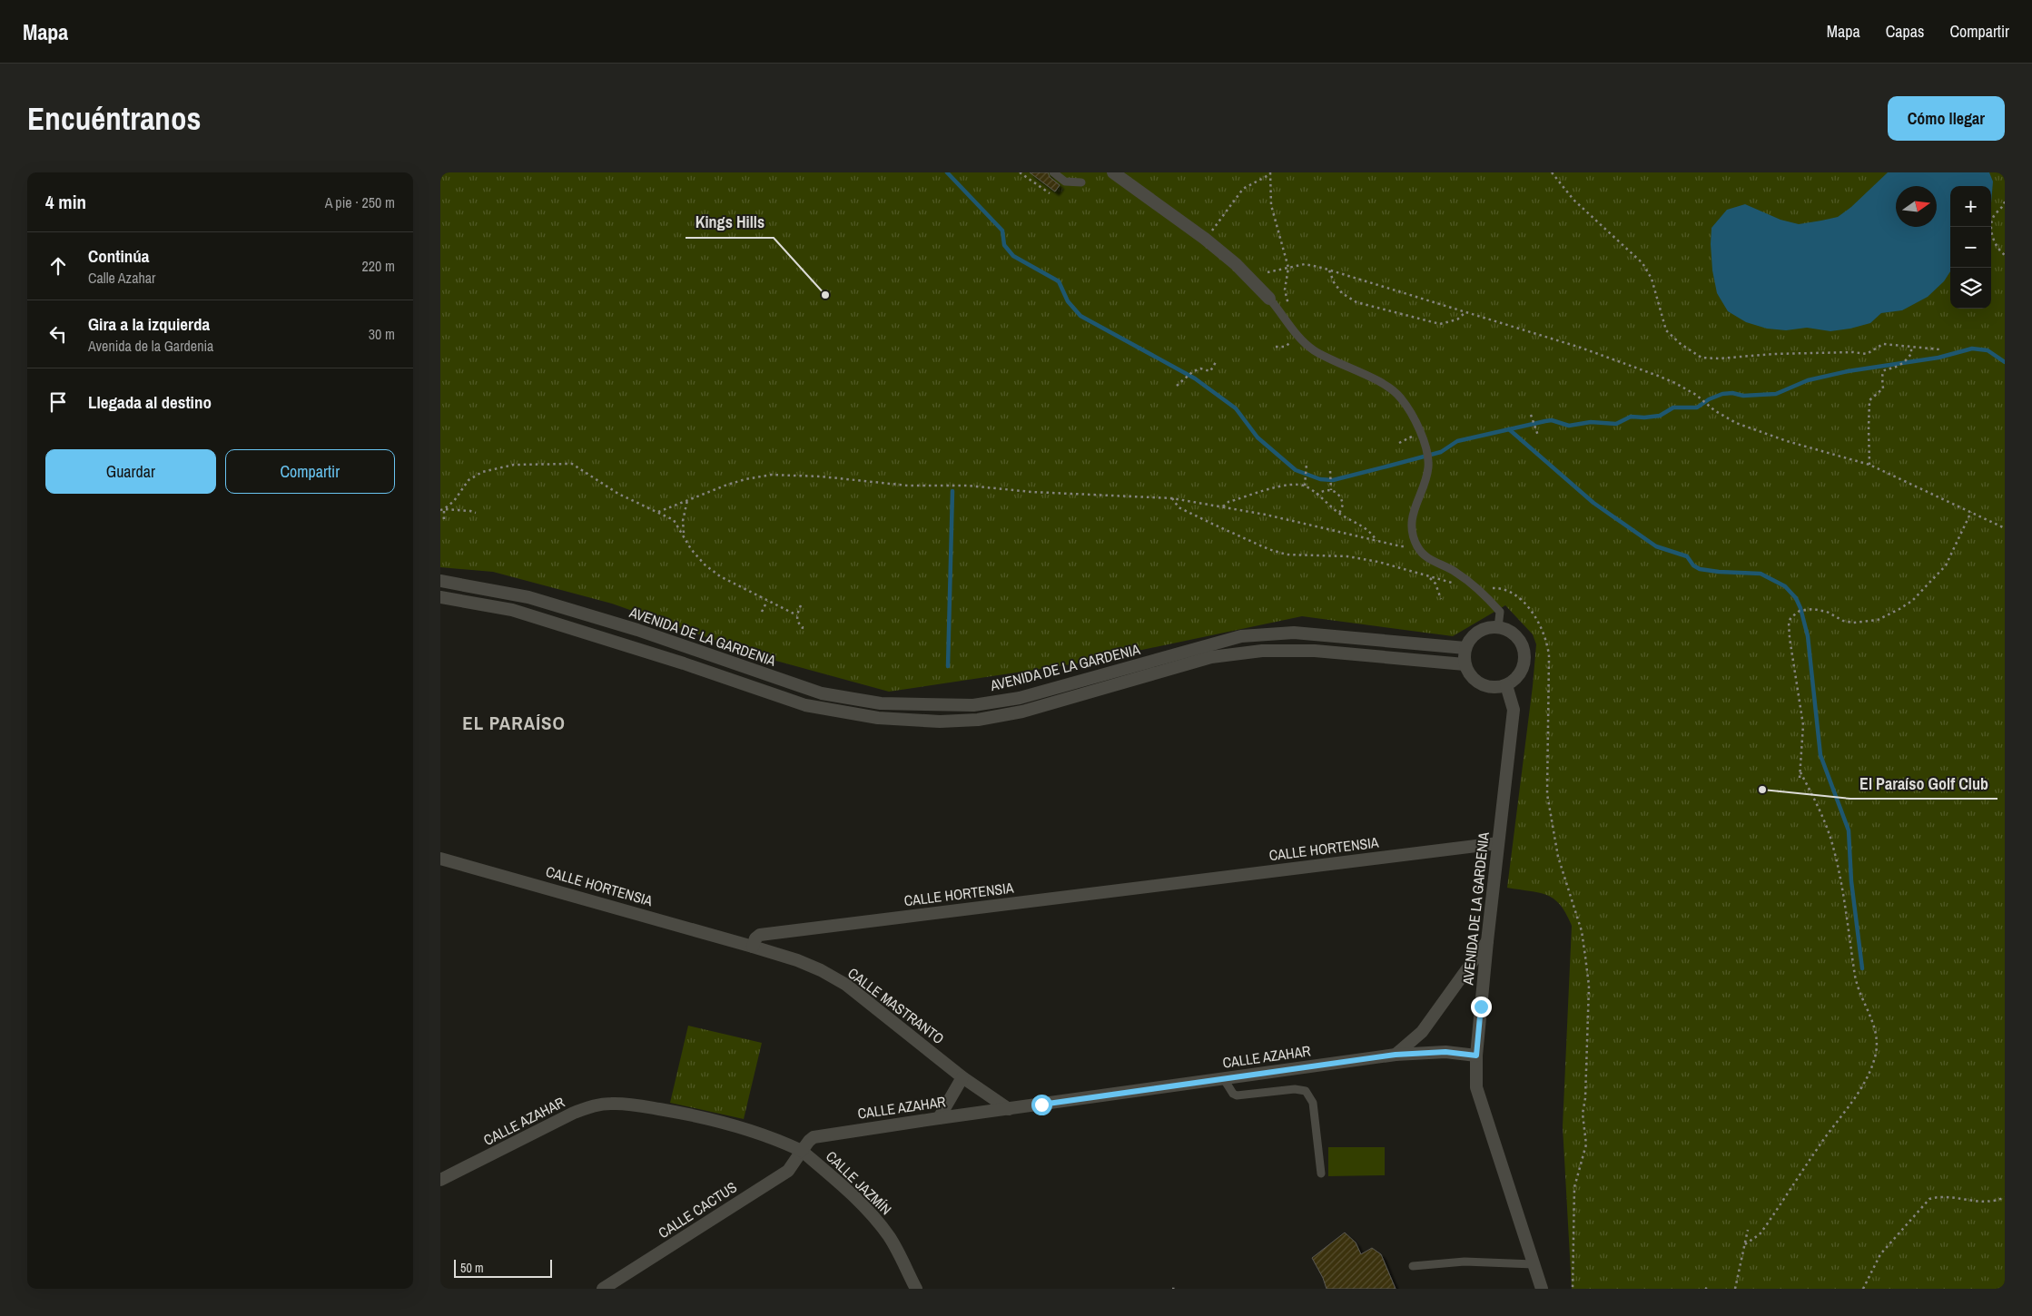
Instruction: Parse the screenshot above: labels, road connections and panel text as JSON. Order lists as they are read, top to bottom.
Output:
{
  "streets": {
    "street": [
      "AVENIDA DE LA GARDENIA",
      "CALLE HORTENSIA",
      "CALLE MASTRANTO",
      "CALLE AZAHAR",
      "CALLE JAZMÍN",
      "CALLE CACTUS"
    ]
  },
  "crossings": [
    ["AVENIDA DE LA GARDENIA", "CALLE HORTENSIA"],
    ["AVENIDA DE LA GARDENIA", "CALLE AZAHAR"],
    ["CALLE HORTENSIA", "CALLE MASTRANTO"],
    ["CALLE MASTRANTO", "CALLE AZAHAR"],
    ["CALLE AZAHAR", "CALLE JAZMÍN"],
    ["CALLE AZAHAR", "CALLE CACTUS"],
    ["CALLE JAZMÍN", "CALLE CACTUS"]
  ],
  "districts": ["EL PARAÍSO"],
  "places": ["Kings Hills", "El Paraíso Golf Club"],
  "scale_bar": "50 m",
  "north": "right",
  "page": {
    "header": "Mapa",
    "nav": ["Mapa", "Capas", "Compartir"],
    "buttons": [
      "Cómo llegar",
      ["Guardar", "Compartir"]
    ],
    "title": "Encuéntranos",
    "heading": ["4 min", "A pie · 250 m"],
    "map_buttons": ["+", "−"],
    "list": [
      ["Continúa", "Calle Azahar", "220 m"],
      ["Gira a la izquierda", "Avenida de la Gardenia", "30 m"],
      "Llegada al destino"
    ],
    "scale": "50 m"
  }
}
